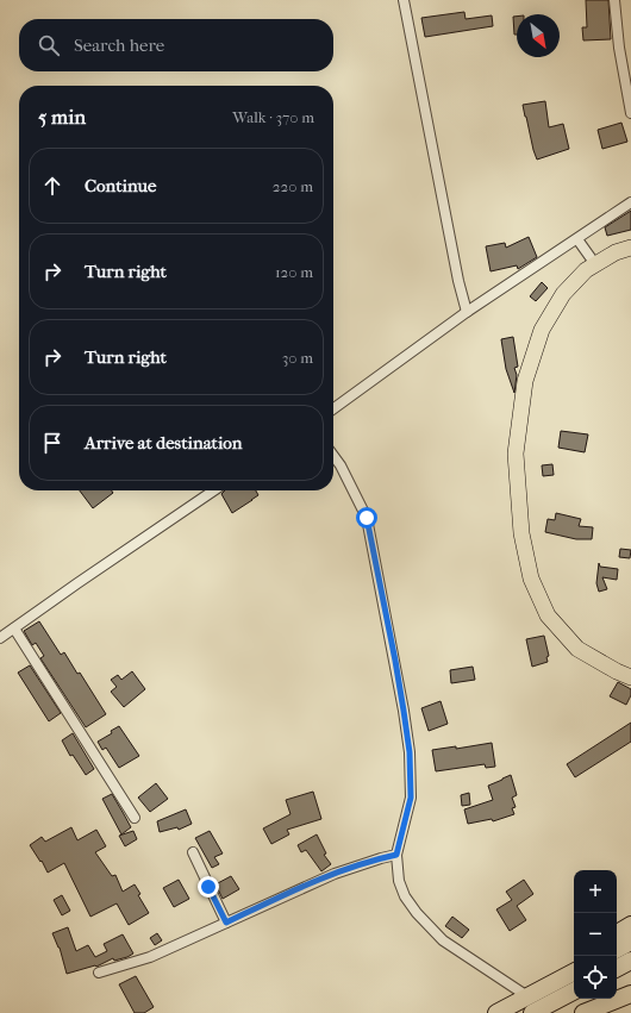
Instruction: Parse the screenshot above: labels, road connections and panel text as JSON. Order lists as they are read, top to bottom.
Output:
{
  "north": "bottom right",
  "page": {
    "search": "Search here",
    "heading": ["5 min", "Walk · 370 m"],
    "list": [
      ["Continue", "220 m"],
      ["Turn right", "120 m"],
      ["Turn right", "30 m"],
      "Arrive at destination"
    ],
    "map_buttons": ["+", "−"]
  }
}
